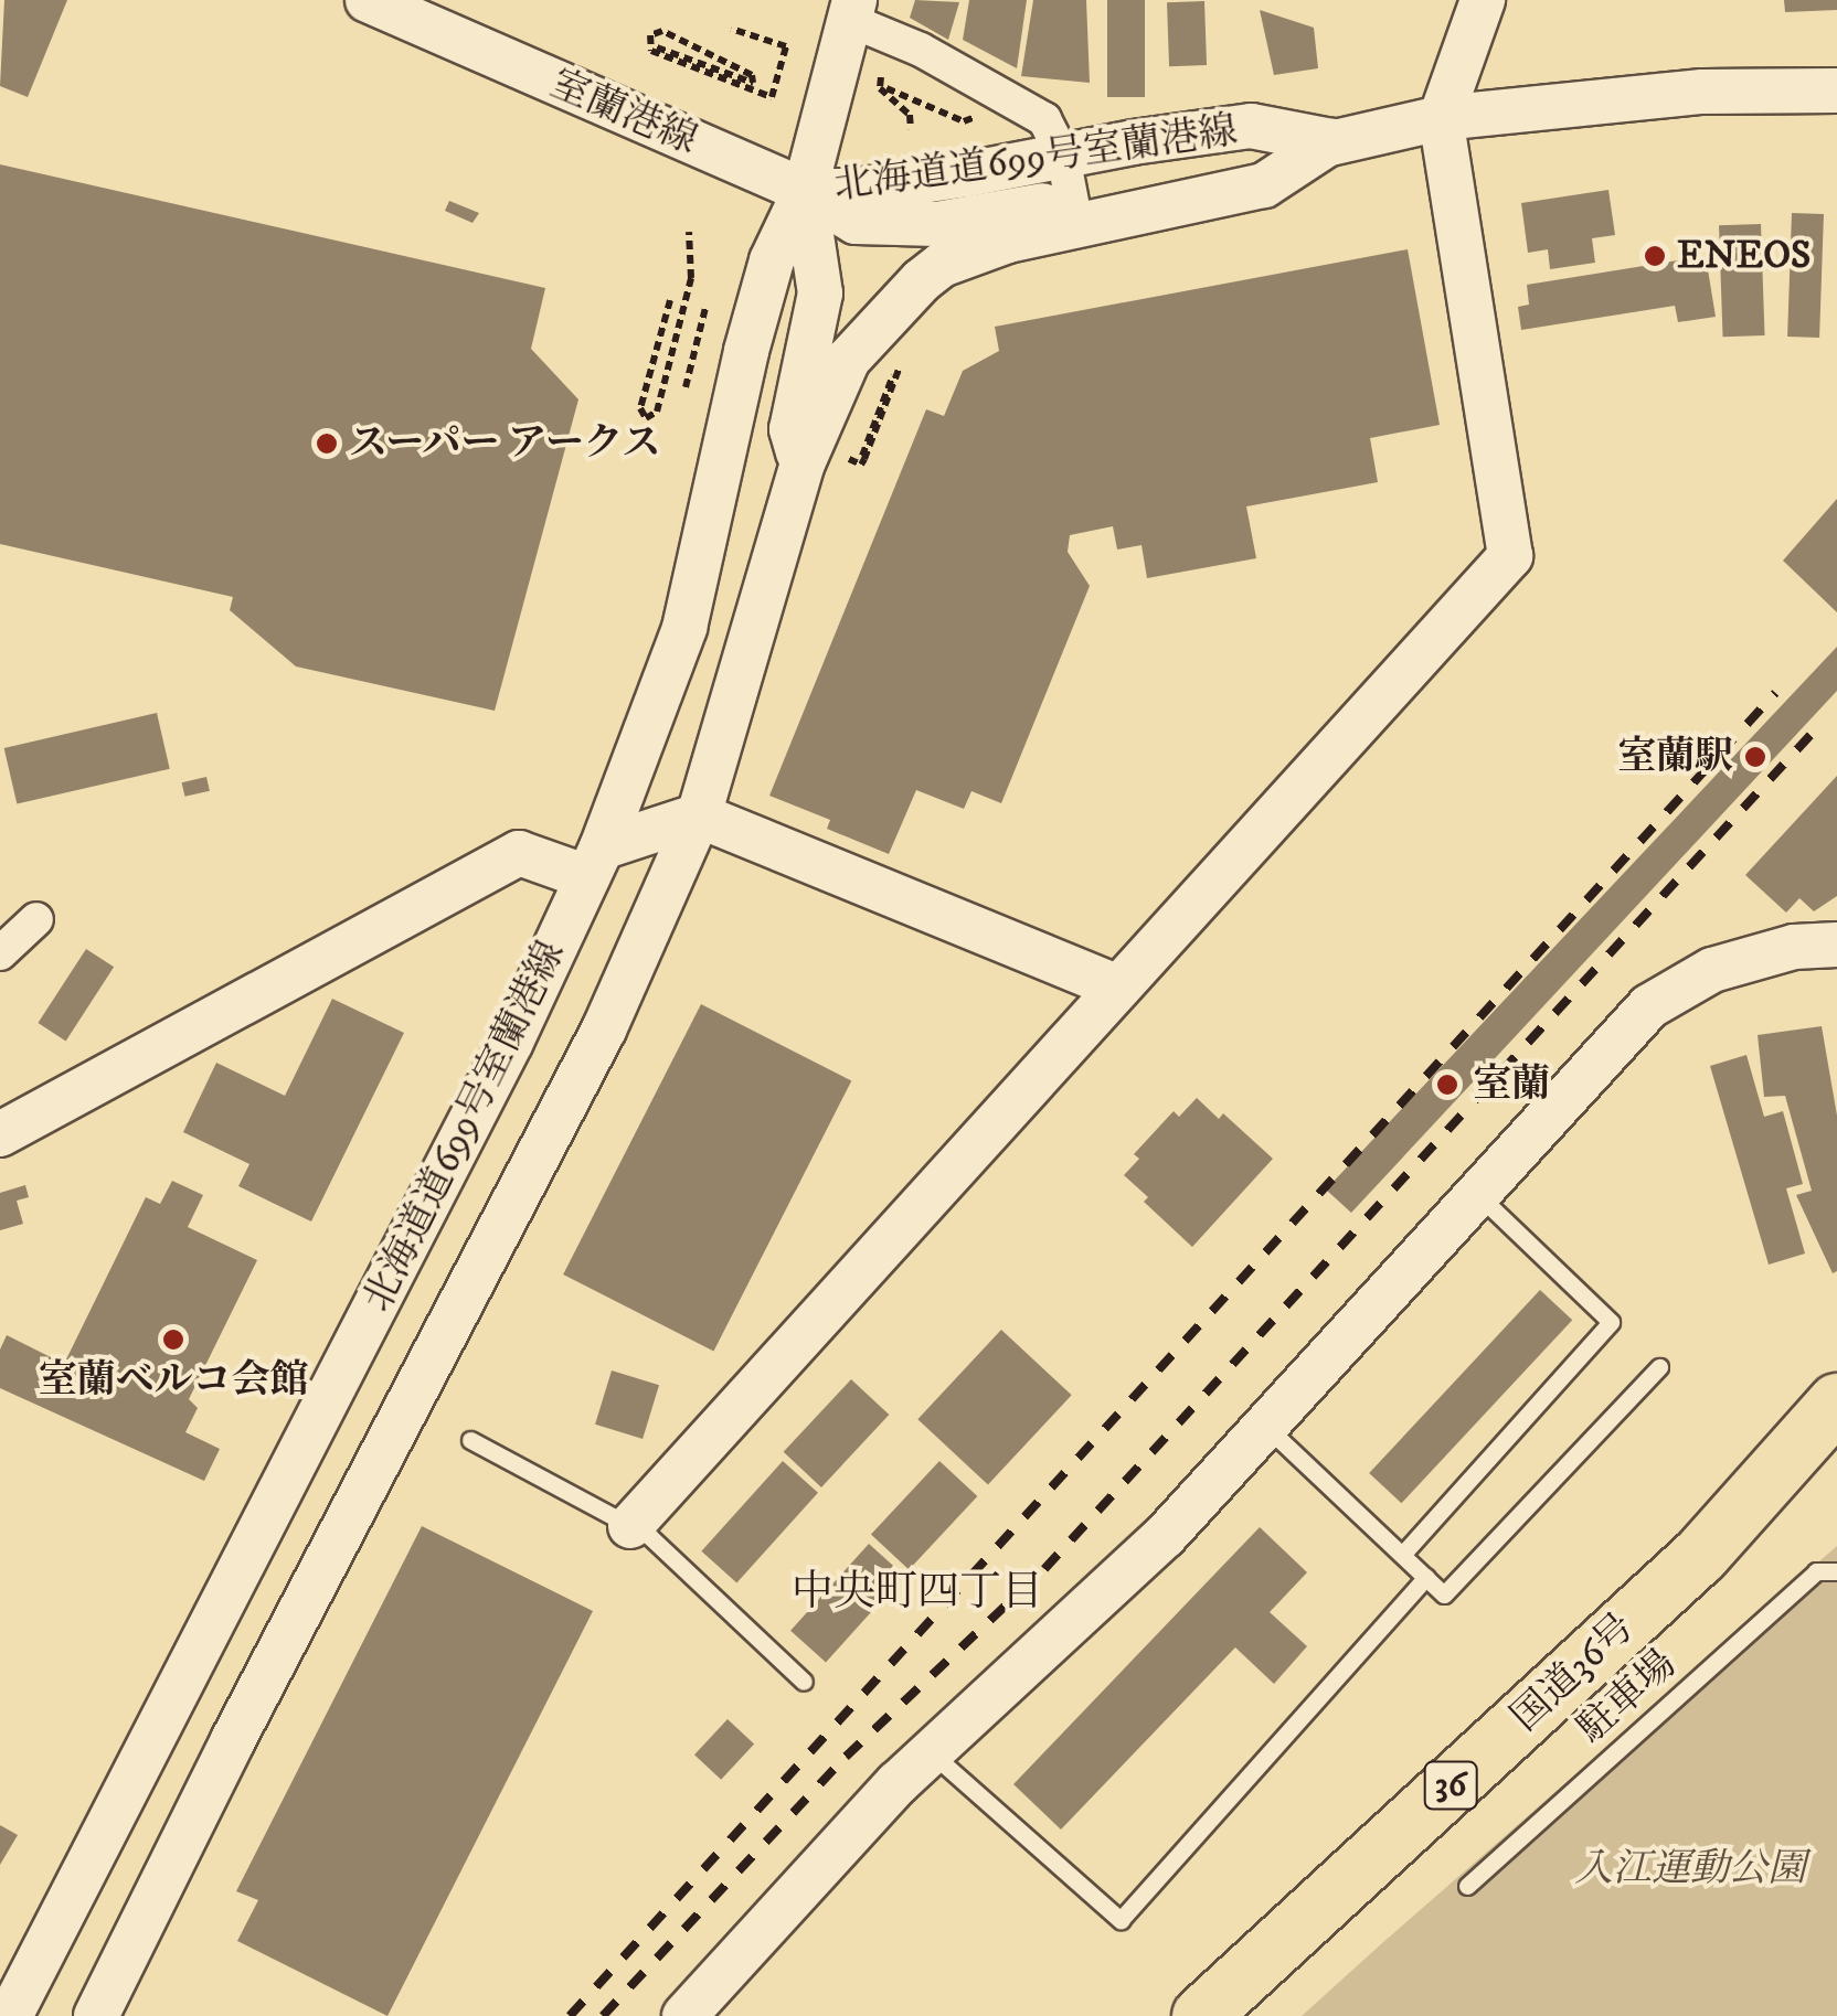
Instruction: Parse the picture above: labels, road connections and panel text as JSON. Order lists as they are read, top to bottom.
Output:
{
  "streets": {
    "highway": ["国道36号", "36"],
    "main road": ["室蘭港線", "北海道道699号室蘭港線"],
    "lane": ["駐車場"]
  },
  "crossings": [
    ["室蘭港線", "北海道道699号室蘭港線"]
  ],
  "districts": ["中央町四丁目"],
  "parks": ["入江運動公園"],
  "places": [
    "ENEOS",
    "スーパー アークス",
    "室蘭駅",
    "室蘭",
    "室蘭ベルコ会館"
  ]
}
